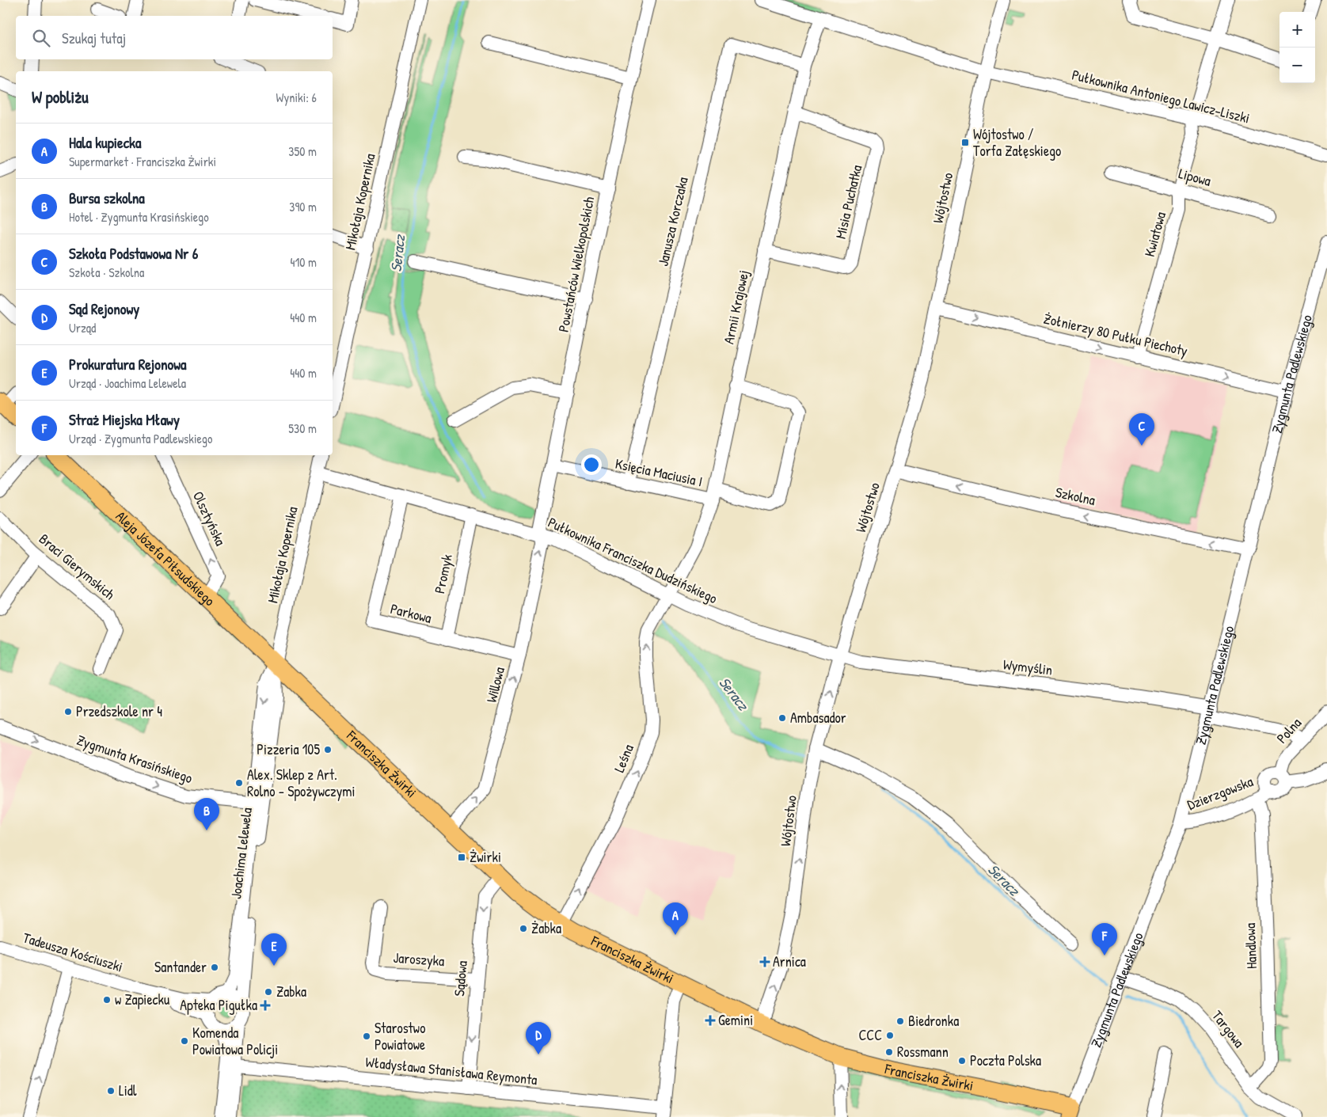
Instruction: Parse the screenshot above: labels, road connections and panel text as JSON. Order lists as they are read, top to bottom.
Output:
{
  "streets": {
    "main road": ["Aleja Józefa Piłsudskiego", "Franciszka Żwirki"],
    "street": [
      "Pułkownika Antoniego Lawicz-Liszki",
      "Lipowa",
      "Wójtostwo",
      "Mikołaja Kopernika",
      "Misia Puchatka",
      "Janusza Korczaka",
      "Kwiatowa",
      "Powstańców Wielkopolskich",
      "Armii Krajowej",
      "Żołnierzy 80 Pułku Piechoty",
      "Zygmunta Padlewskiego",
      "Księcia Maciusia I",
      "Szkolna",
      "Olsztyńska",
      "Pułkownika Franciszka Dudzińskiego",
      "Braci Gierymskich",
      "Promyk",
      "Parkowa",
      "Wymyślin",
      "Willowa",
      "Polna",
      "Leśna",
      "Zygmunta Krasińskiego",
      "Dzierzgowska",
      "Joachima Lelewela",
      "Handlowa",
      "Tadeusza Kościuszki",
      "Jaroszyka",
      "Sądowa",
      "Targowa",
      "Władysława Stanisława Reymonta"
    ]
  },
  "crossings": [
    ["Pułkownika Antoniego Lawicz-Liszki", "Wójtostwo"],
    ["Pułkownika Antoniego Lawicz-Liszki", "Kwiatowa"],
    ["Pułkownika Antoniego Lawicz-Liszki", "Armii Krajowej"],
    ["Lipowa", "Kwiatowa"],
    ["Wójtostwo", "Żołnierzy 80 Pułku Piechoty"],
    ["Wójtostwo", "Szkolna"],
    ["Wójtostwo", "Pułkownika Franciszka Dudzińskiego"],
    ["Wójtostwo", "Wymyślin"],
    ["Wójtostwo", "Franciszka Żwirki"],
    ["Mikołaja Kopernika", "Aleja Józefa Piłsudskiego"],
    ["Mikołaja Kopernika", "Pułkownika Franciszka Dudzińskiego"],
    ["Mikołaja Kopernika", "Franciszka Żwirki"],
    ["Mikołaja Kopernika", "Joachima Lelewela"],
    ["Misia Puchatka", "Armii Krajowej"],
    ["Janusza Korczaka", "Armii Krajowej"],
    ["Janusza Korczaka", "Księcia Maciusia I"],
    ["Kwiatowa", "Żołnierzy 80 Pułku Piechoty"],
    ["Powstańców Wielkopolskich", "Księcia Maciusia I"],
    ["Powstańców Wielkopolskich", "Pułkownika Franciszka Dudzińskiego"],
    ["Powstańców Wielkopolskich", "Willowa"],
    ["Armii Krajowej", "Księcia Maciusia I"],
    ["Armii Krajowej", "Pułkownika Franciszka Dudzińskiego"],
    ["Armii Krajowej", "Leśna"],
    ["Żołnierzy 80 Pułku Piechoty", "Zygmunta Padlewskiego"],
    ["Zygmunta Padlewskiego", "Szkolna"],
    ["Zygmunta Padlewskiego", "Wymyślin"],
    ["Zygmunta Padlewskiego", "Franciszka Żwirki"],
    ["Zygmunta Padlewskiego", "Dzierzgowska"],
    ["Zygmunta Padlewskiego", "Targowa"],
    ["Olsztyńska", "Aleja Józefa Piłsudskiego"],
    ["Aleja Józefa Piłsudskiego", "Franciszka Żwirki"],
    ["Aleja Józefa Piłsudskiego", "Joachima Lelewela"],
    ["Pułkownika Franciszka Dudzińskiego", "Promyk"],
    ["Pułkownika Franciszka Dudzińskiego", "Parkowa"],
    ["Pułkownika Franciszka Dudzińskiego", "Wymyślin"],
    ["Pułkownika Franciszka Dudzińskiego", "Willowa"],
    ["Pułkownika Franciszka Dudzińskiego", "Leśna"],
    ["Promyk", "Parkowa"],
    ["Parkowa", "Willowa"],
    ["Wymyślin", "Polna"],
    ["Willowa", "Franciszka Żwirki"],
    ["Polna", "Dzierzgowska"],
    ["Leśna", "Franciszka Żwirki"],
    ["Zygmunta Krasińskiego", "Joachima Lelewela"],
    ["Franciszka Żwirki", "Joachima Lelewela"],
    ["Franciszka Żwirki", "Sądowa"],
    ["Dzierzgowska", "Handlowa"],
    ["Joachima Lelewela", "Tadeusza Kościuszki"],
    ["Handlowa", "Targowa"],
    ["Jaroszyka", "Sądowa"],
    ["Sądowa", "Władysława Stanisława Reymonta"]
  ],
  "one_way": [
    "Wójtostwo",
    "Żołnierzy 80 Pułku Piechoty",
    "Szkolna",
    "Olsztyńska",
    "Willowa",
    "Leśna",
    "Zygmunta Krasińskiego",
    "Sądowa"
  ],
  "water": ["Seracz"],
  "places": {
    "transit": ["Wójtostwo / Torfa Załęskiego", "Żwirki"],
    "other": [
      "Przedszkole nr 4",
      "Ambasador",
      "Pizzeria 105",
      "Alex. Sklep z Art. Rolno - Spożywczymi",
      "Żabka",
      "Santander",
      "Zabka",
      "w Zapiecku",
      "Biedronka",
      "CCC",
      "Starostwo Powiatowe",
      "Komenda Powiatowa Policji",
      "Rossmann",
      "Poczta Polska",
      "Lidl"
    ],
    "health": ["Arnica", "Apteka Pigułka", "Gemini"]
  },
  "page": {
    "map_buttons": ["+", "−"],
    "search": "Szukaj tutaj",
    "heading": ["W pobliżu", "Wyniki: 6"],
    "list": [
      {
        "mark": "A",
        "name": "Hala kupiecka",
        "note": "Supermarket · Franciszka Żwirki",
        "value": "350 m"
      },
      {
        "mark": "B",
        "name": "Bursa szkolna",
        "note": "Hotel · Zygmunta Krasińskiego",
        "value": "390 m"
      },
      {
        "mark": "C",
        "name": "Szkoła Podstawowa Nr 6",
        "note": "Szkoła · Szkolna",
        "value": "410 m"
      },
      {
        "mark": "D",
        "name": "Sąd Rejonowy",
        "note": "Urząd",
        "value": "440 m"
      },
      {
        "mark": "E",
        "name": "Prokuratura Rejonowa",
        "note": "Urząd · Joachima Lelewela",
        "value": "440 m"
      },
      {
        "mark": "F",
        "name": "Straż Miejska Mławy",
        "note": "Urząd · Zygmunta Padlewskiego",
        "value": "530 m"
      }
    ],
    "pins": [
      "C",
      "B",
      "A",
      "F",
      "E",
      "D"
    ]
  }
}
